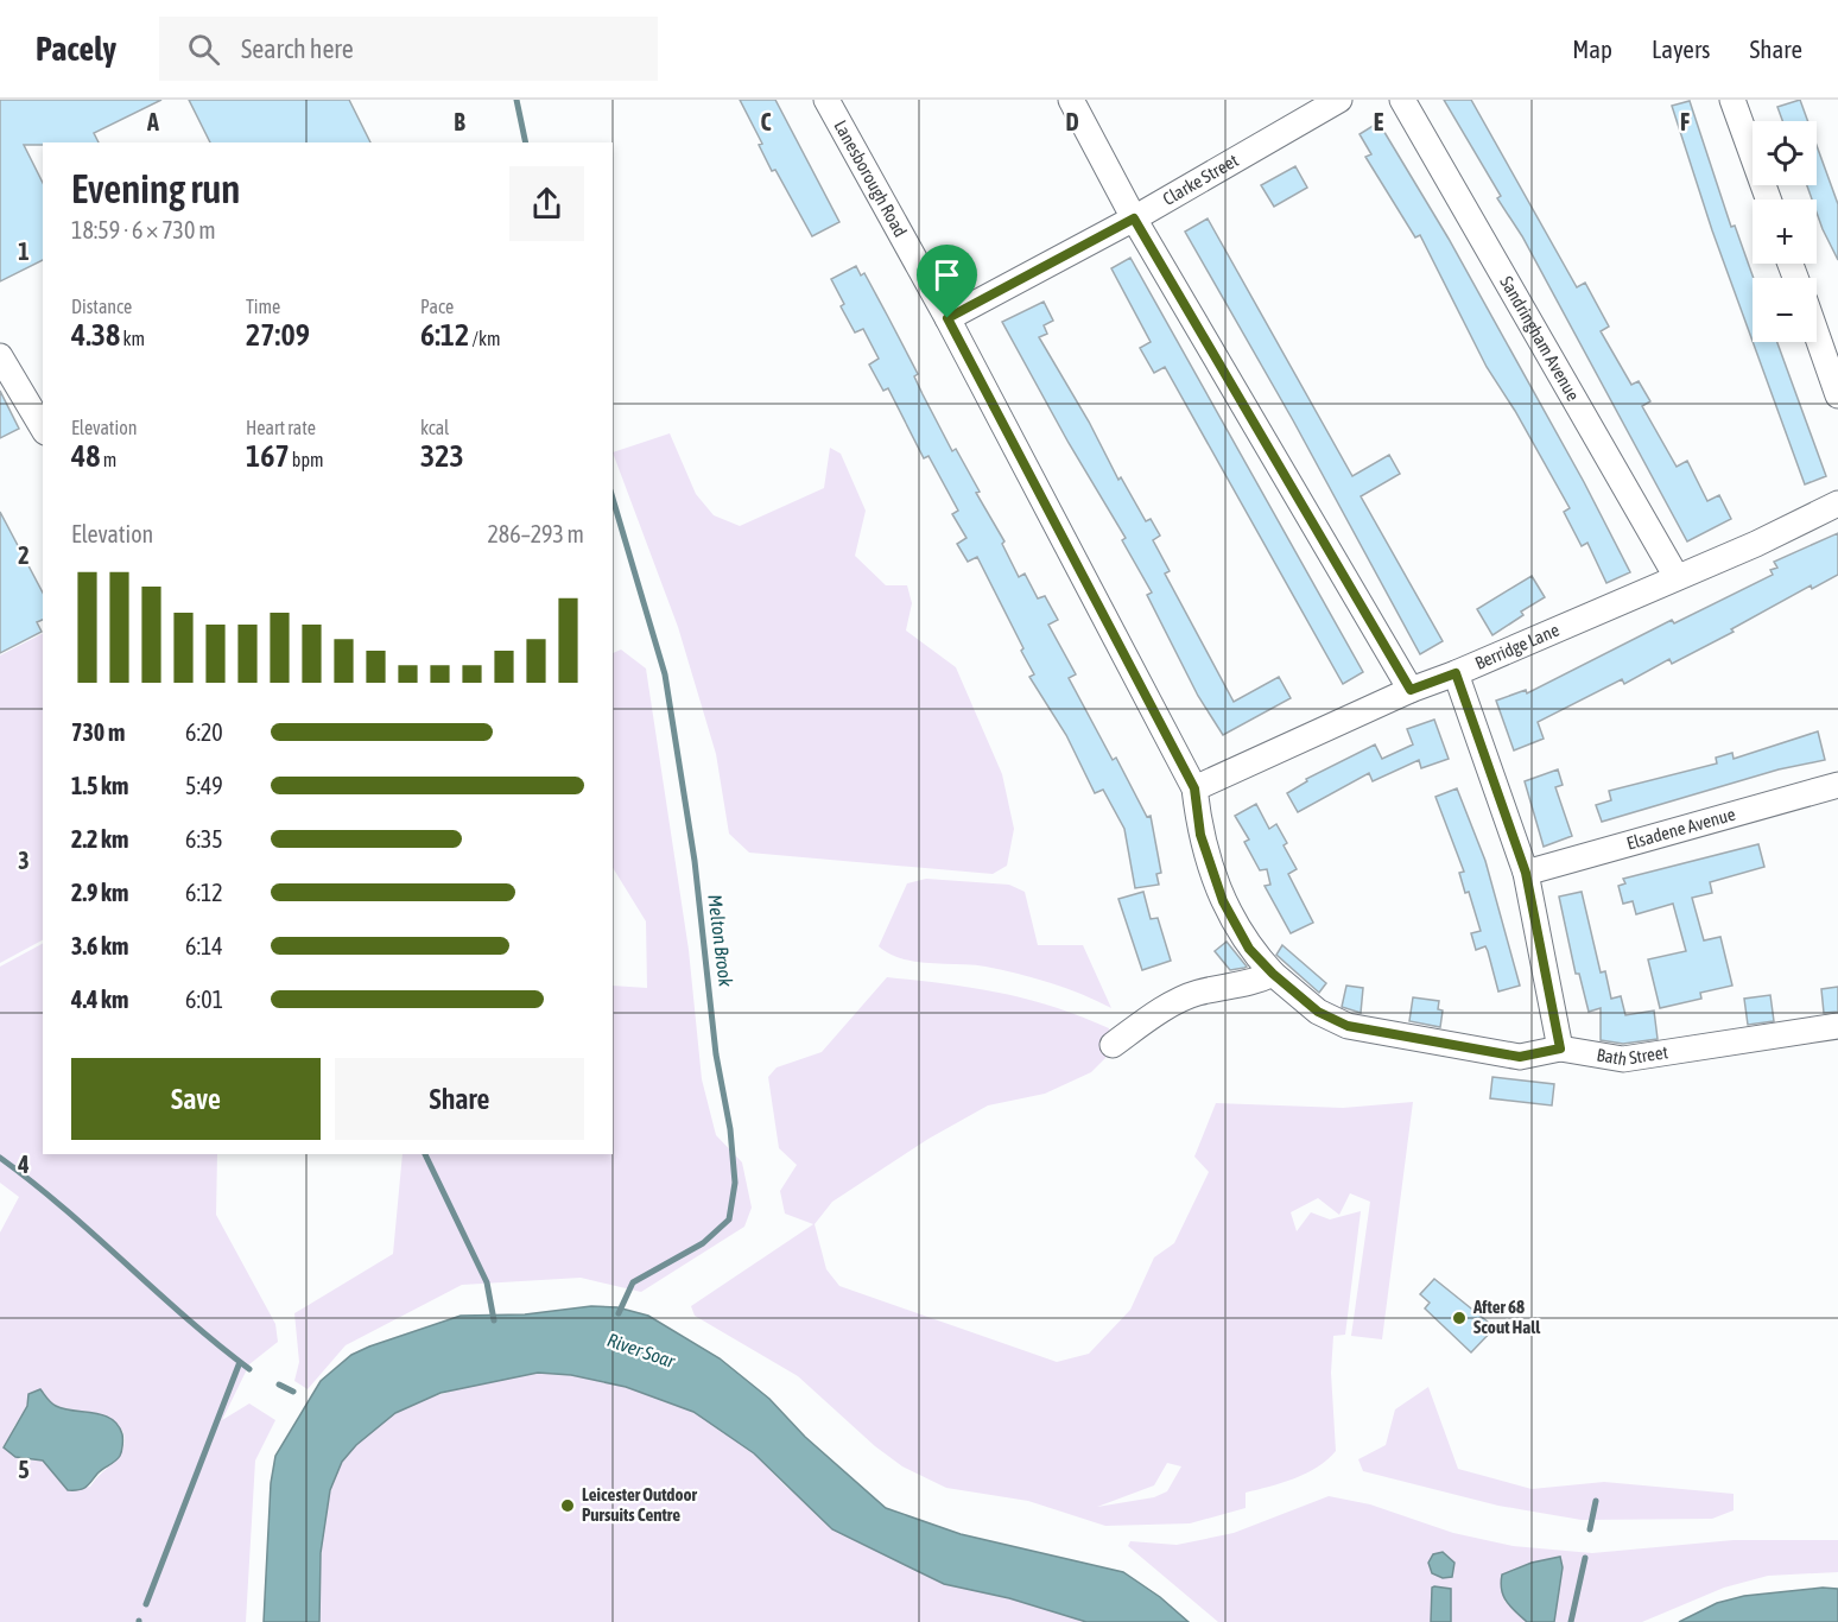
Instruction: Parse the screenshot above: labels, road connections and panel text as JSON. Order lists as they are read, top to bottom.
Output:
{
  "streets": {
    "street": [
      "Lanesborough Road",
      "Clarke Street",
      "Sandringham Avenue",
      "Berridge Lane",
      "Elsadene Avenue",
      "Bath Street"
    ]
  },
  "crossings": [
    ["Lanesborough Road", "Clarke Street"],
    ["Lanesborough Road", "Berridge Lane"],
    ["Lanesborough Road", "Bath Street"],
    ["Sandringham Avenue", "Berridge Lane"],
    ["Berridge Lane", "Bath Street"]
  ],
  "water": ["Melton Brook", "River Soar"],
  "places": ["After 68 Scout Hall", "Leicester Outdoor Pursuits Centre"],
  "page": {
    "header": "Pacely",
    "search": "Search here",
    "nav": ["Map", "Layers", "Share"],
    "map_buttons": ["+", "−"],
    "heading": ["Evening run", "18:59 · 6 × 730 m"],
    "stats": [
      ["Distance", "4.38 km"],
      ["Time", "27:09"],
      ["Pace", "6:12 /km"],
      ["Elevation", "48 m"],
      ["Heart rate", "167 bpm"],
      ["kcal", "323"]
    ],
    "chart": ["Elevation", "286–293 m"],
    "list": [
      {
        "name": "730 m",
        "note": "6:20"
      },
      {
        "name": "1.5 km",
        "note": "5:49"
      },
      {
        "name": "2.2 km",
        "note": "6:35"
      },
      {
        "name": "2.9 km",
        "note": "6:12"
      },
      {
        "name": "3.6 km",
        "note": "6:14"
      },
      {
        "name": "4.4 km",
        "note": "6:01"
      }
    ],
    "buttons": ["Save", "Share"]
  },
  "grid": {
    "columns": [
      "A",
      "B",
      "C",
      "D",
      "E",
      "F"
    ],
    "rows": [
      "1",
      "2",
      "3",
      "4",
      "5"
    ]
  }
}
